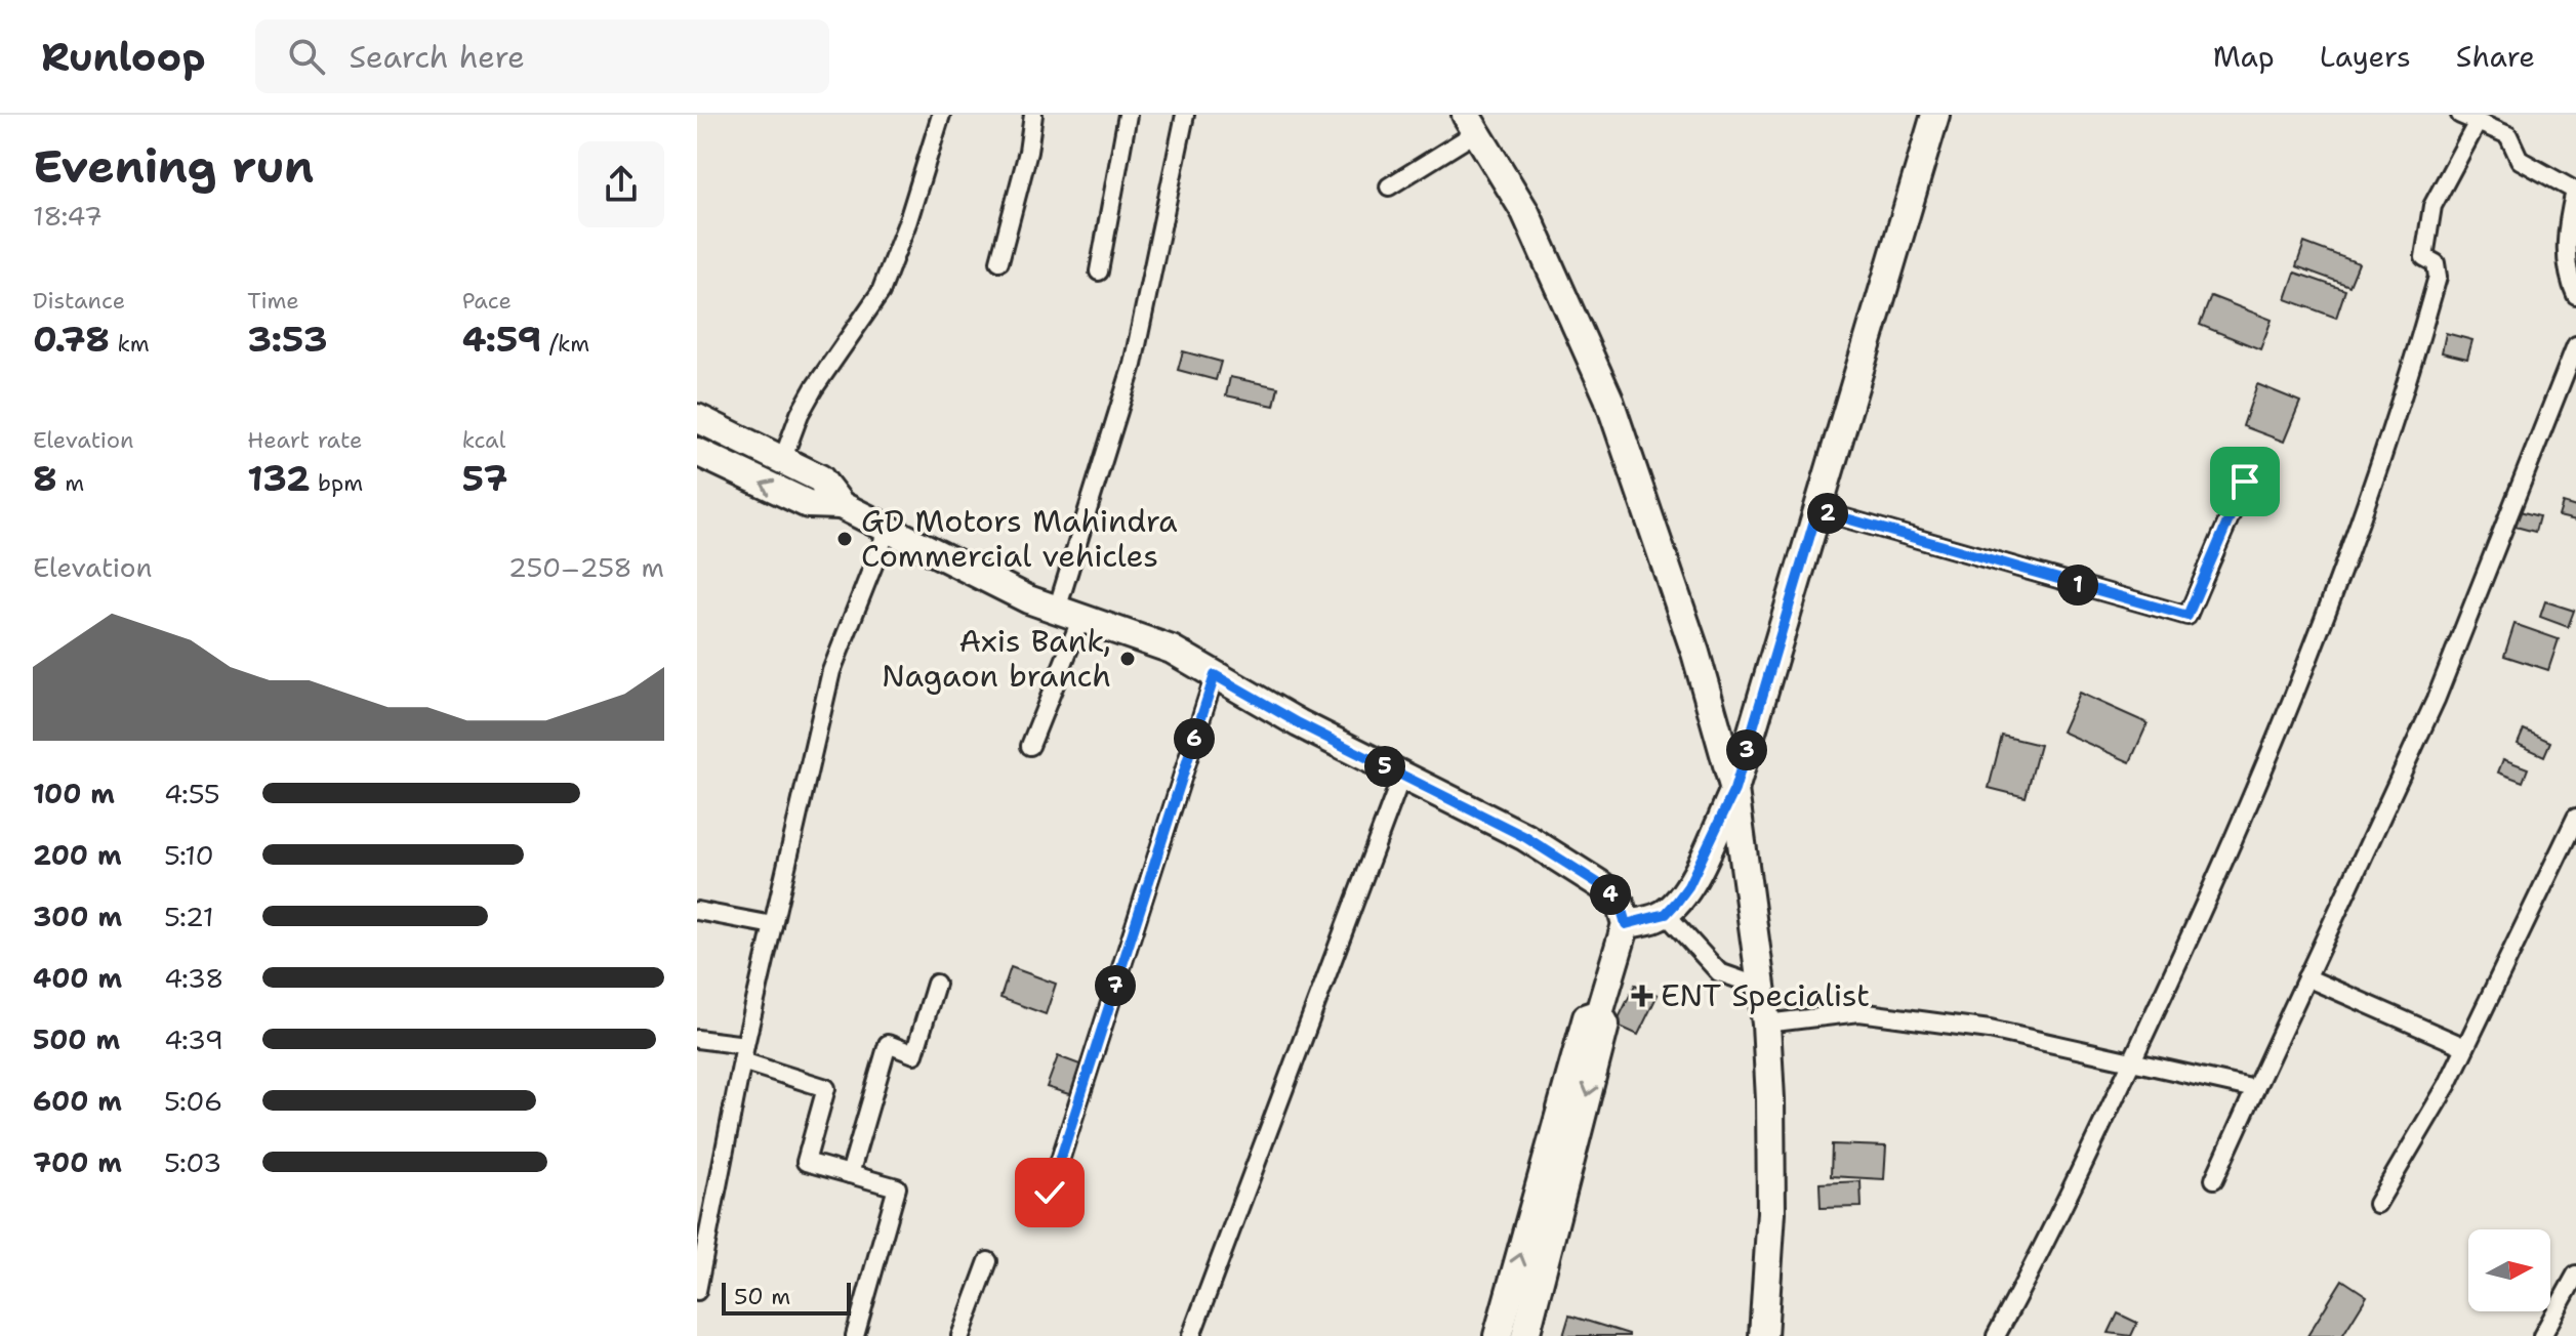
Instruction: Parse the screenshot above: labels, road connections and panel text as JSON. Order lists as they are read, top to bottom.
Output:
{
  "places": {
    "other": ["GD Motors Mahindra Commercial vehicles", "Axis Bank, Nagaon branch"],
    "health": ["ENT Specialist"]
  },
  "scale_bar": "50 m",
  "north": "right",
  "page": {
    "header": "Runloop",
    "search": "Search here",
    "nav": ["Map", "Layers", "Share"],
    "heading": ["Evening run", "18:47"],
    "stats": [
      ["Distance", "0.78 km"],
      ["Time", "3:53"],
      ["Pace", "4:59 /km"],
      ["Elevation", "8 m"],
      ["Heart rate", "132 bpm"],
      ["kcal", "57"]
    ],
    "pins": [
      "2",
      "1",
      "6",
      "3",
      "5",
      "4",
      "7"
    ],
    "chart": ["Elevation", "250–258 m"],
    "list": [
      {
        "name": "100 m",
        "note": "4:55"
      },
      {
        "name": "200 m",
        "note": "5:10"
      },
      {
        "name": "300 m",
        "note": "5:21"
      },
      {
        "name": "400 m",
        "note": "4:38"
      },
      {
        "name": "500 m",
        "note": "4:39"
      },
      {
        "name": "600 m",
        "note": "5:06"
      },
      {
        "name": "700 m",
        "note": "5:03"
      }
    ],
    "scale": "50 m"
  }
}
